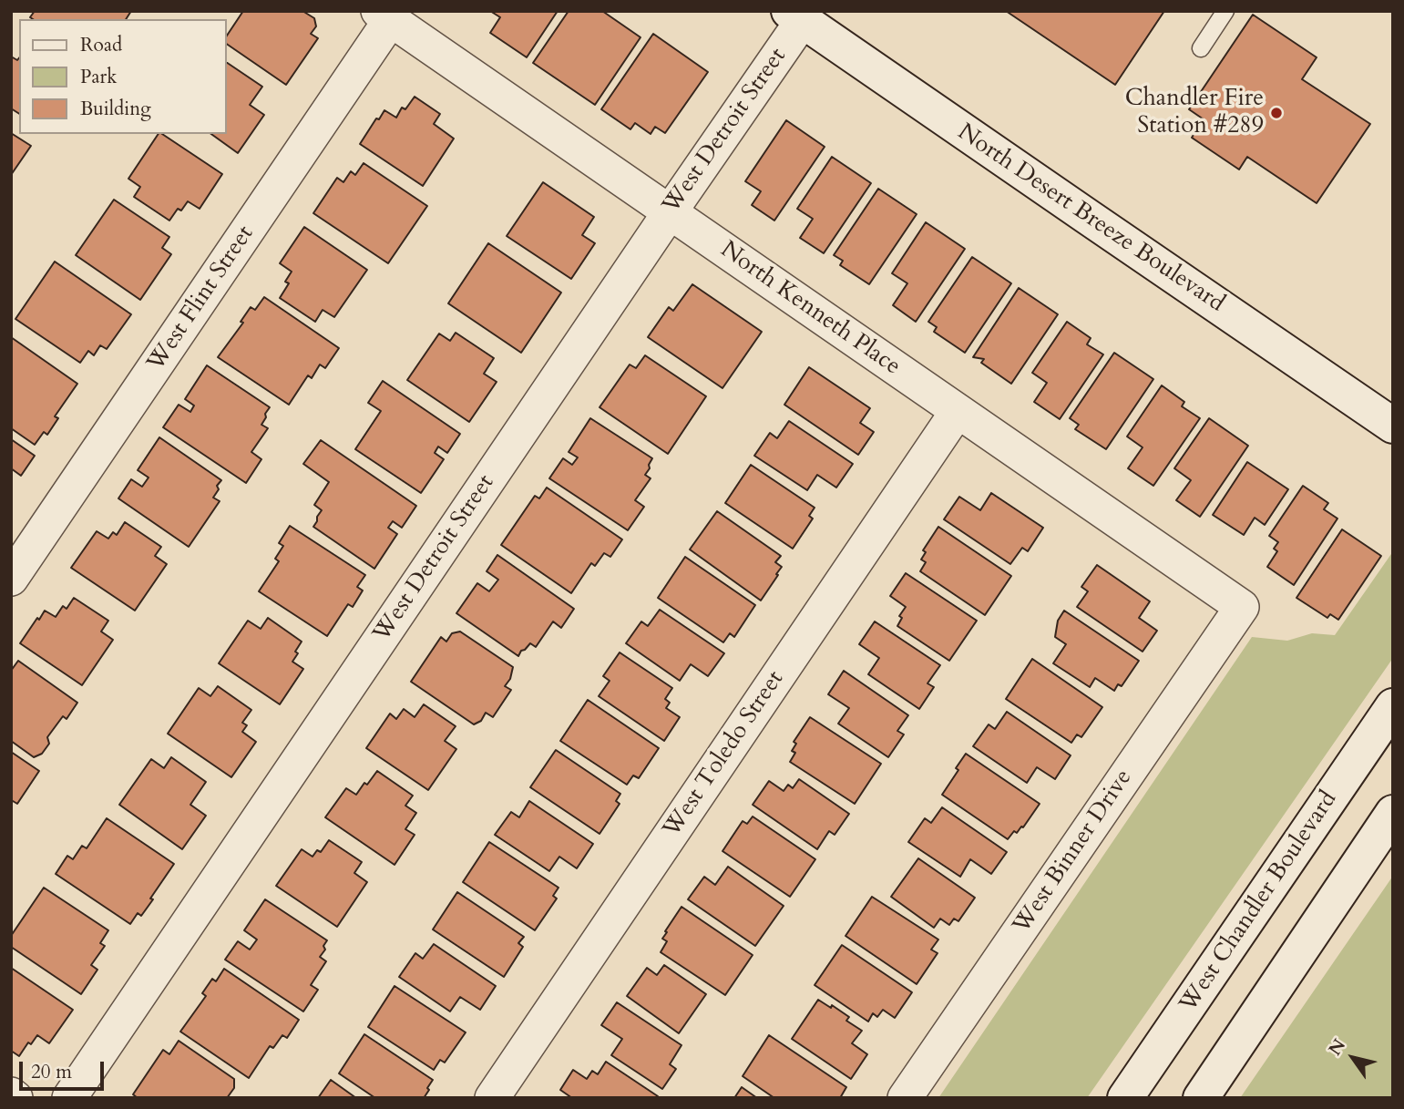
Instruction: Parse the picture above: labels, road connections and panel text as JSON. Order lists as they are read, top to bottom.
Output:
{
  "streets": {
    "main road": ["North Desert Breeze Boulevard", "West Chandler Boulevard"],
    "street": [
      "West Detroit Street",
      "West Flint Street",
      "North Kenneth Place",
      "West Toledo Street",
      "West Binner Drive"
    ]
  },
  "crossings": [
    ["West Detroit Street", "North Desert Breeze Boulevard"],
    ["West Detroit Street", "North Kenneth Place"],
    ["West Flint Street", "North Kenneth Place"],
    ["North Kenneth Place", "West Toledo Street"],
    ["North Kenneth Place", "West Binner Drive"]
  ],
  "places": ["Chandler Fire Station #289"],
  "legend": ["Road", "Park", "Building"],
  "scale_bar": "20 m",
  "north": "top left"
}
